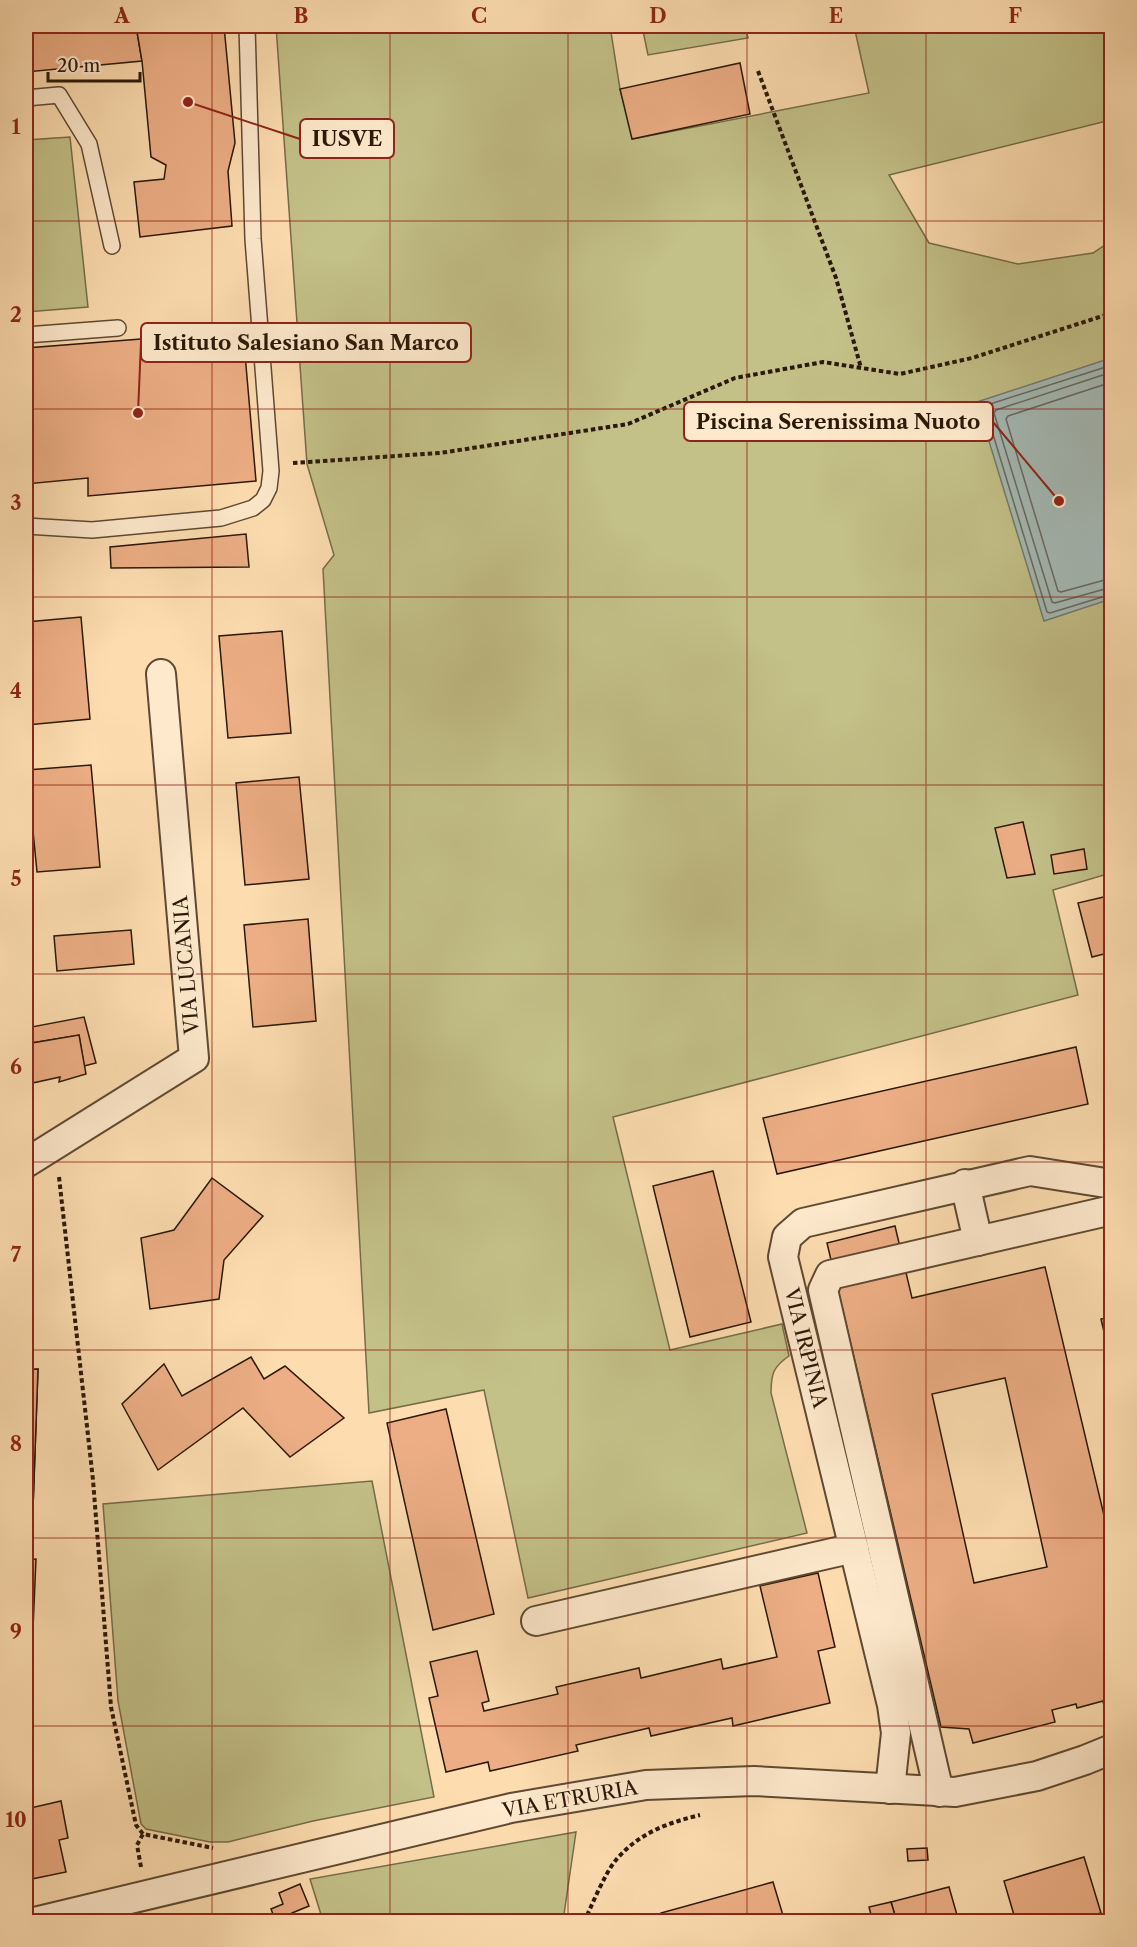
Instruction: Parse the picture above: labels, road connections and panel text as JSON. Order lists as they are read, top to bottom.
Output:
{
  "streets": {
    "street": ["VIA LUCANIA", "VIA IRPINIA", "VIA ETRURIA"]
  },
  "crossings": [
    ["VIA IRPINIA", "VIA ETRURIA"]
  ],
  "places": ["IUSVE", "Istituto Salesiano San Marco", "Piscina Serenissima Nuoto"],
  "scale_bar": "20 m",
  "grid": {
    "columns": [
      "A",
      "B",
      "C",
      "D",
      "E",
      "F"
    ],
    "rows": [
      "1",
      "2",
      "3",
      "4",
      "5",
      "6",
      "7",
      "8",
      "9",
      "10"
    ]
  }
}
